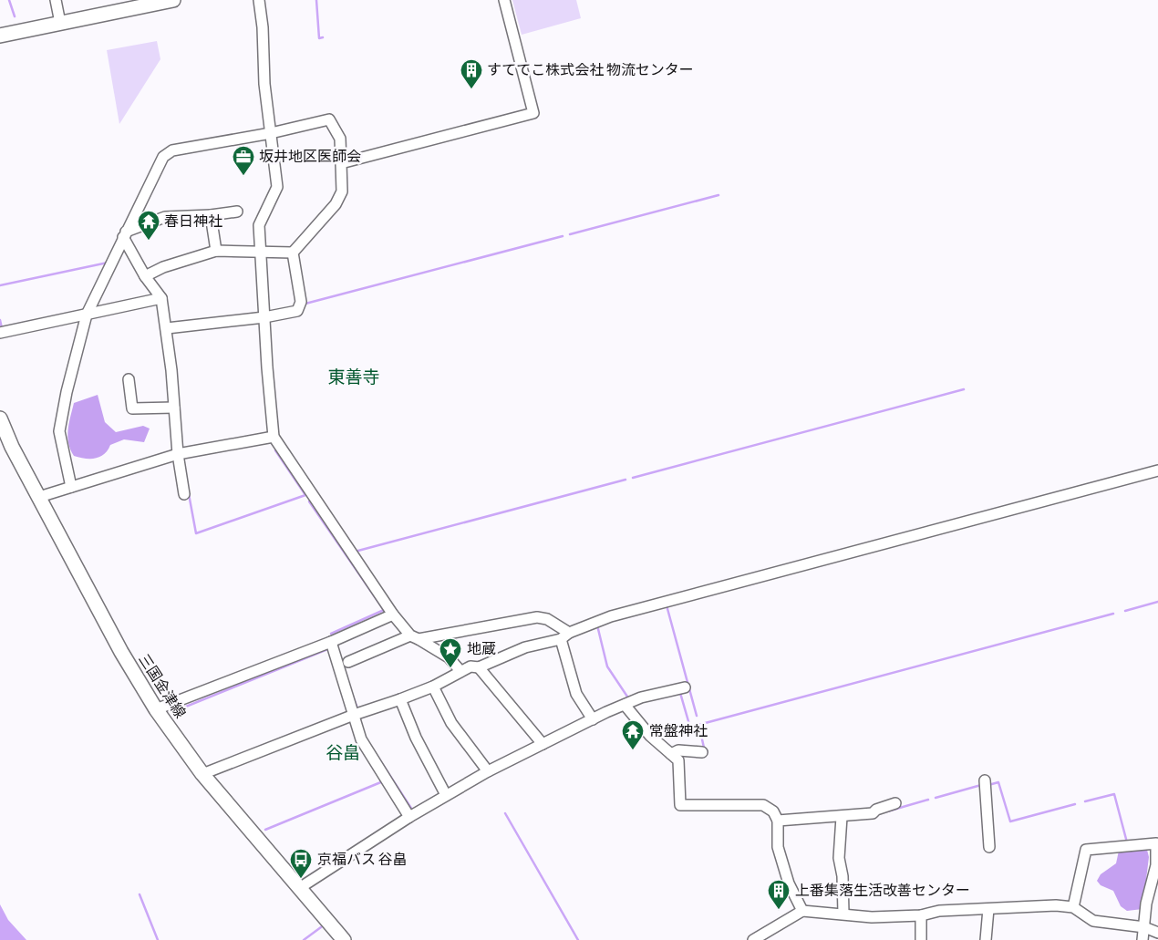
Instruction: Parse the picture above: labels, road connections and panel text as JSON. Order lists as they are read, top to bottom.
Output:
{
  "streets": {
    "main road": ["三国金津線"]
  },
  "districts": ["東善寺", "谷畠"],
  "places": {
    "building": ["すててこ株式会社 物流センター", "上番集落生活改善センター"],
    "office": ["坂井地区医師会"],
    "temple": ["春日神社", "常盤神社"],
    "place": ["地蔵"],
    "bus stop": ["京福バス 谷畠"]
  }
}
